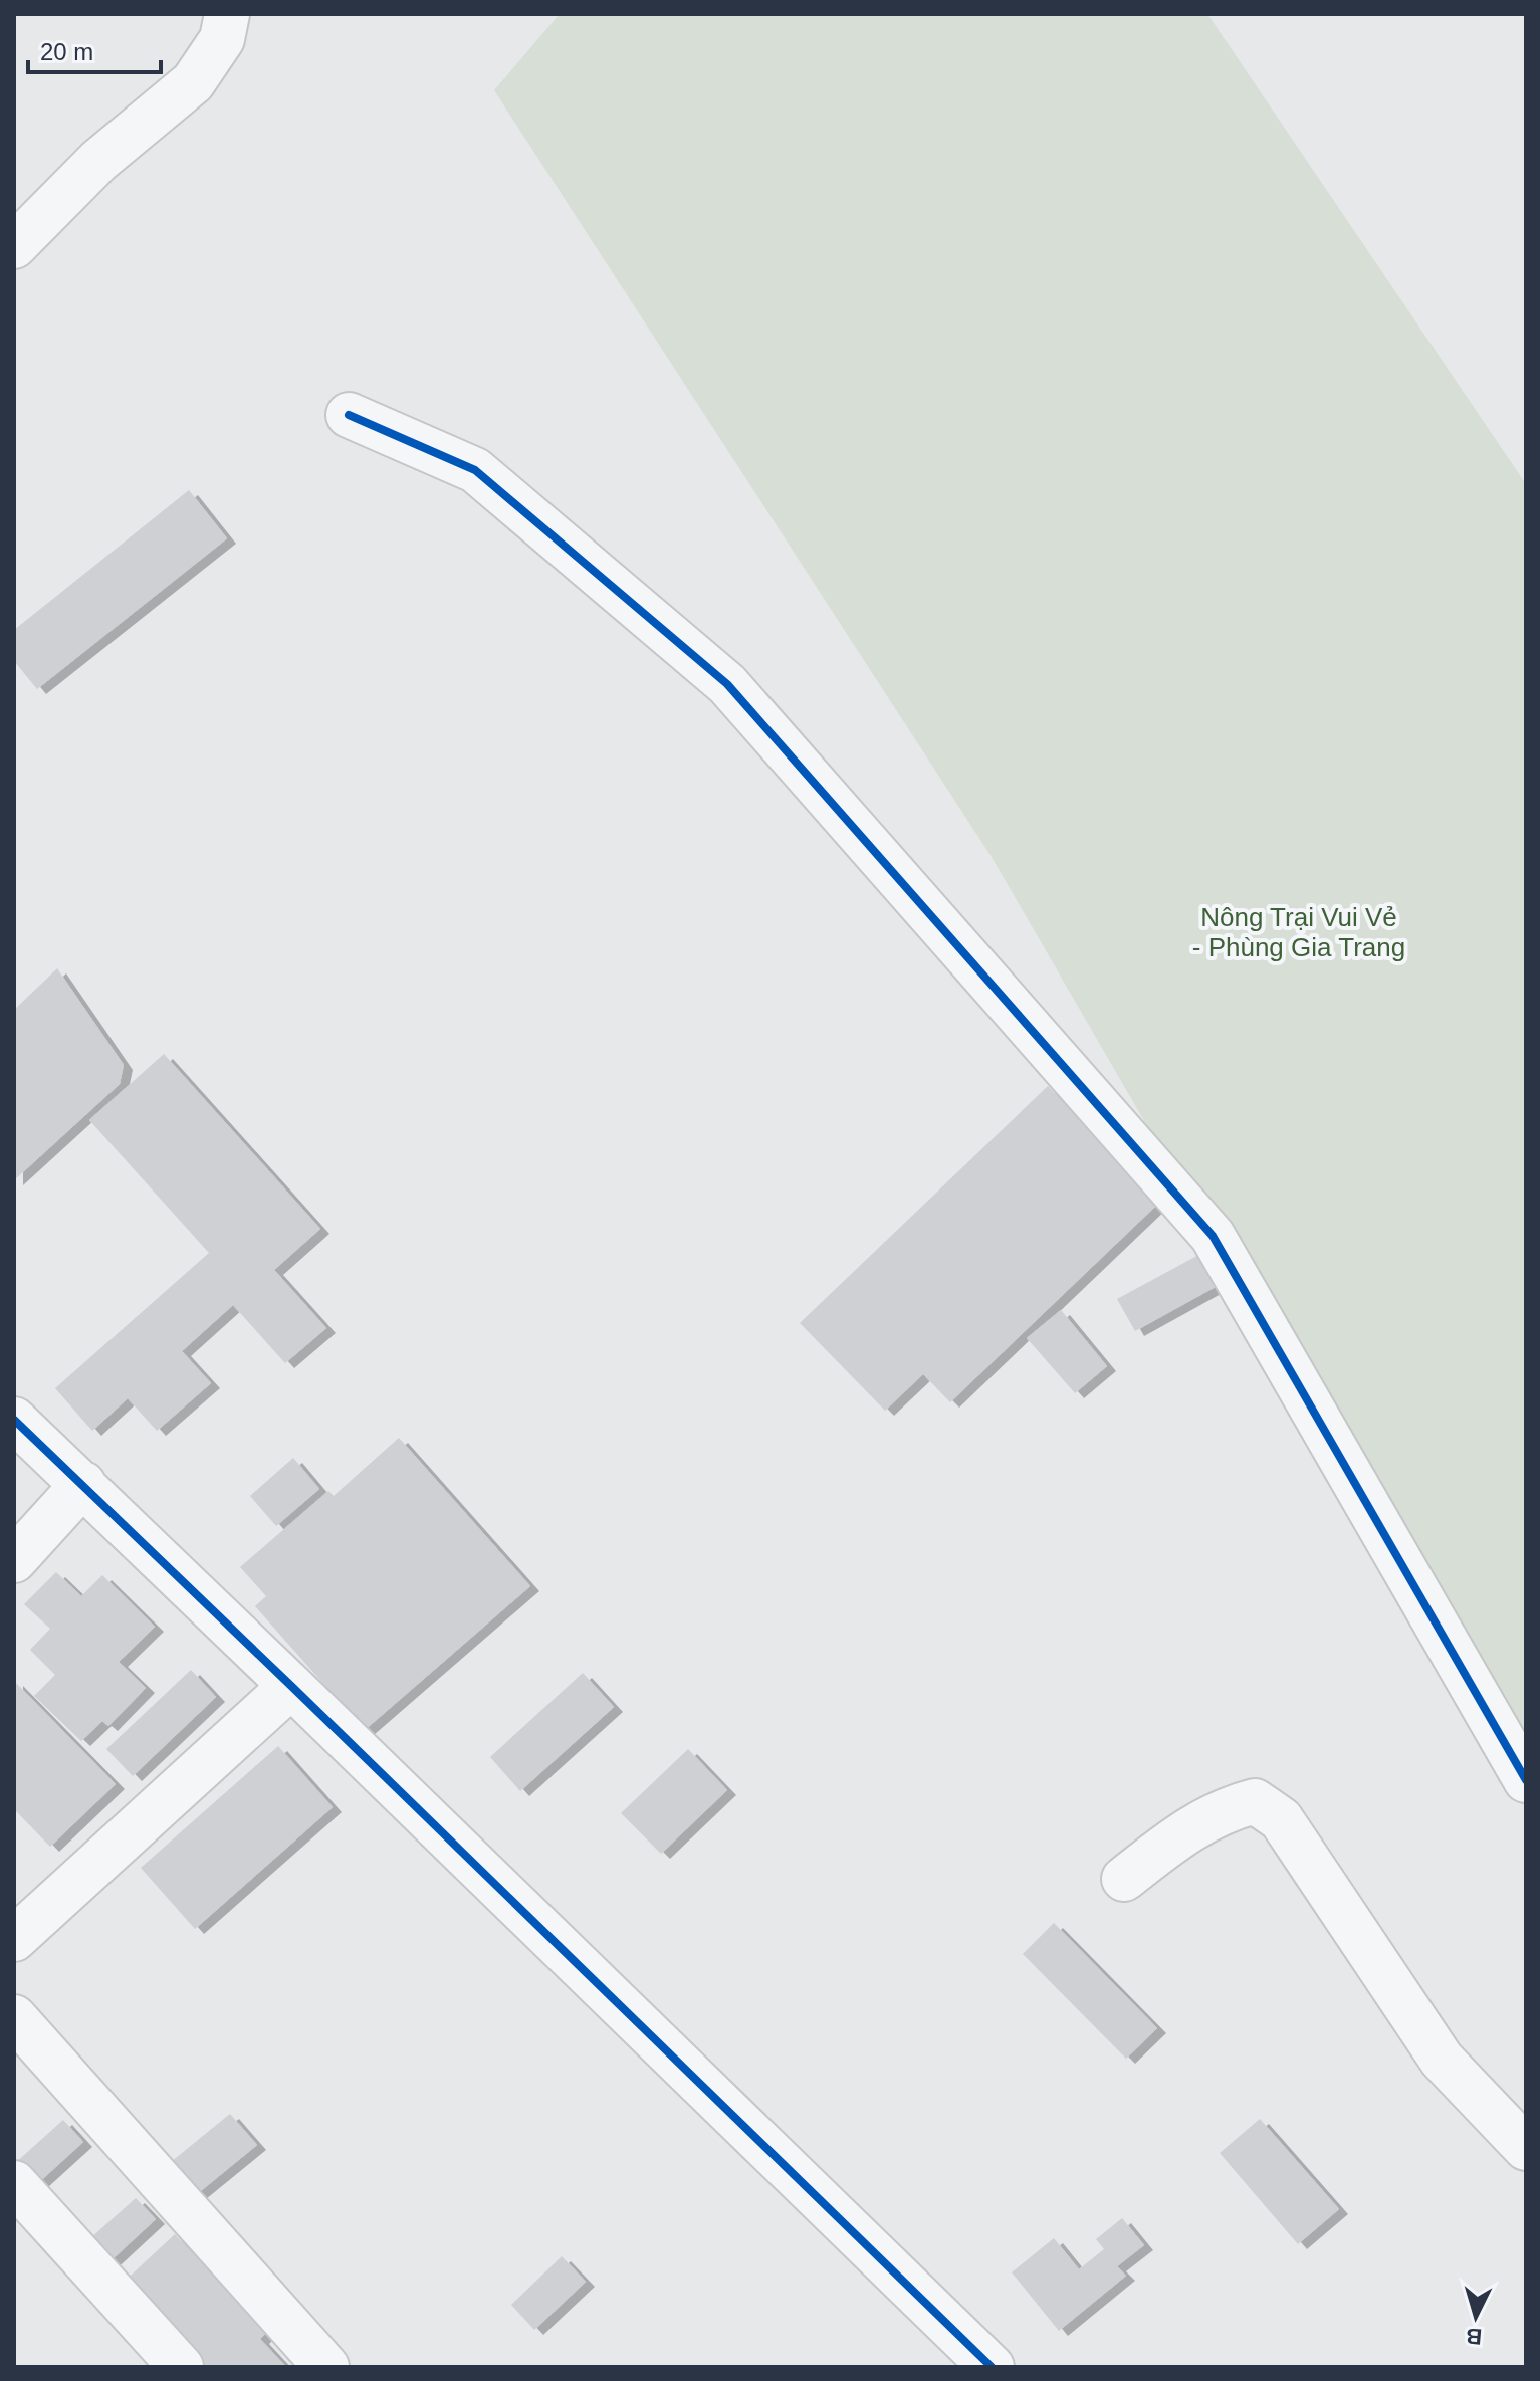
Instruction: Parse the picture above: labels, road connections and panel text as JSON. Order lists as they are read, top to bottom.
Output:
{
  "parks": ["Nông Trại Vui Vẻ - Phùng Gia Trang"],
  "scale_bar": "20 m",
  "north": "bottom"
}
